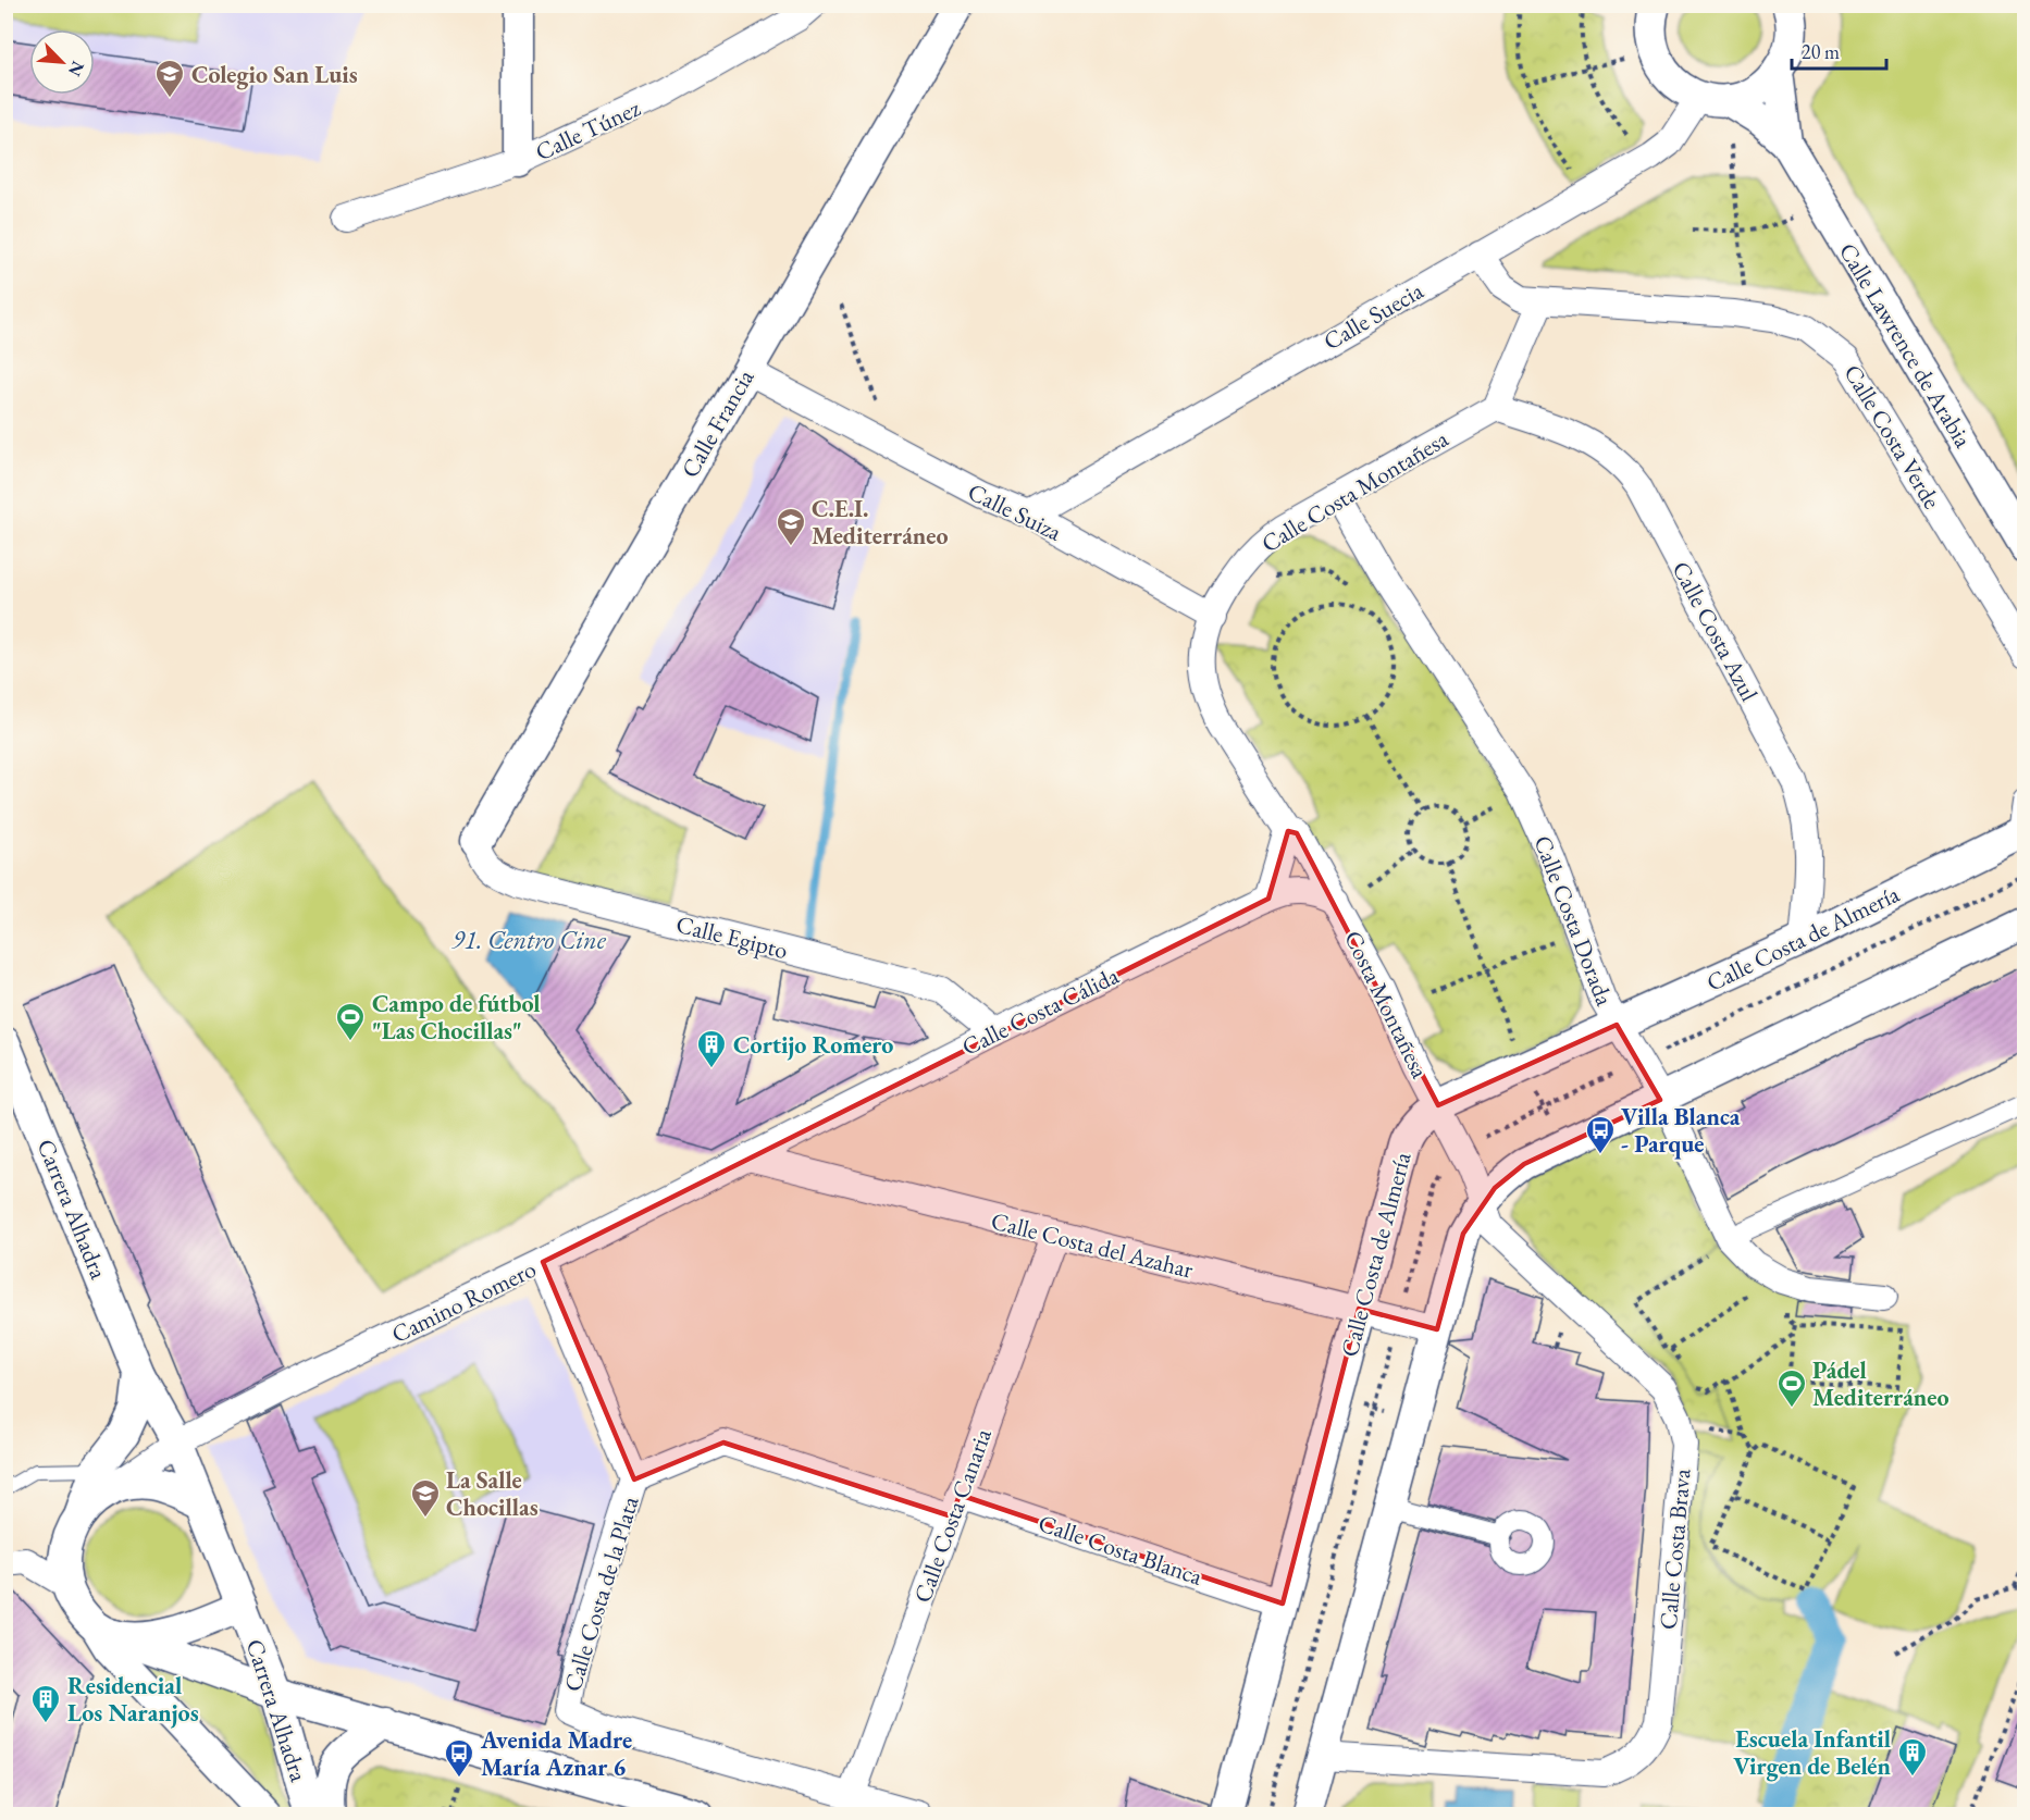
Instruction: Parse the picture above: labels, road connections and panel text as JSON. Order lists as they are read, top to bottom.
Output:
{
  "streets": {
    "street": [
      "Calle Túnez",
      "Calle Suecia",
      "Calle Lawrence de Arabia",
      "Calle Francia",
      "Calle Costa Verde",
      "Calle Costa Montañesa",
      "Calle Suiza",
      "Calle Costa Azul",
      "Calle Costa Dorada",
      "Calle Egipto",
      "Calle Costa de Almería",
      "Costa Montañesa",
      "Calle Costa Cálida",
      "Carrera Alhadra",
      "Calle Costa del Azahar",
      "Camino Romero",
      "Calle Costa Canaria",
      "Calle Costa Blanca",
      "Calle Costa Brava",
      "Calle Costa de la Plata"
    ]
  },
  "crossings": [
    ["Calle Suecia", "Calle Lawrence de Arabia"],
    ["Calle Suecia", "Calle Costa Verde"],
    ["Calle Suecia", "Calle Suiza"],
    ["Calle Francia", "Calle Suiza"],
    ["Calle Francia", "Calle Egipto"],
    ["Calle Costa Montañesa", "Calle Suiza"],
    ["Calle Costa Montañesa", "Calle Costa Azul"],
    ["Calle Costa Montañesa", "Calle Costa Dorada"],
    ["Calle Costa Montañesa", "Costa Montañesa"],
    ["Calle Costa Montañesa", "Calle Costa Cálida"],
    ["Calle Costa Azul", "Calle Costa de Almería"],
    ["Calle Costa Dorada", "Calle Costa de Almería"],
    ["Calle Egipto", "Calle Costa Cálida"],
    ["Calle Costa de Almería", "Costa Montañesa"],
    ["Calle Costa de Almería", "Calle Costa del Azahar"],
    ["Calle Costa de Almería", "Calle Costa Blanca"],
    ["Calle Costa de Almería", "Calle Costa Brava"],
    ["Costa Montañesa", "Calle Costa Cálida"],
    ["Costa Montañesa", "Calle Costa Brava"],
    ["Calle Costa Cálida", "Calle Costa del Azahar"],
    ["Calle Costa Cálida", "Camino Romero"],
    ["Carrera Alhadra", "Camino Romero"],
    ["Calle Costa del Azahar", "Camino Romero"],
    ["Calle Costa del Azahar", "Calle Costa Canaria"],
    ["Camino Romero", "Calle Costa de la Plata"],
    ["Calle Costa Canaria", "Calle Costa Blanca"],
    ["Calle Costa Canaria", "Calle Costa de la Plata"],
    ["Calle Costa Blanca", "Calle Costa de la Plata"]
  ],
  "water": ["91. Centro Cine"],
  "places": {
    "school or university": ["Colegio San Luis", "C.E.I. Mediterráneo", "La Salle Chocillas"],
    "sports": ["Campo de fútbol \"Las Chocillas\"", "Pádel Mediterráneo"],
    "building": ["Cortijo Romero", "Residencial Los Naranjos", "Escuela Infantil Virgen de Belén"],
    "bus stop": ["Villa Blanca - Parque", "Avenida Madre María Aznar 6"]
  },
  "scale_bar": "20 m",
  "north": "bottom right"
}
